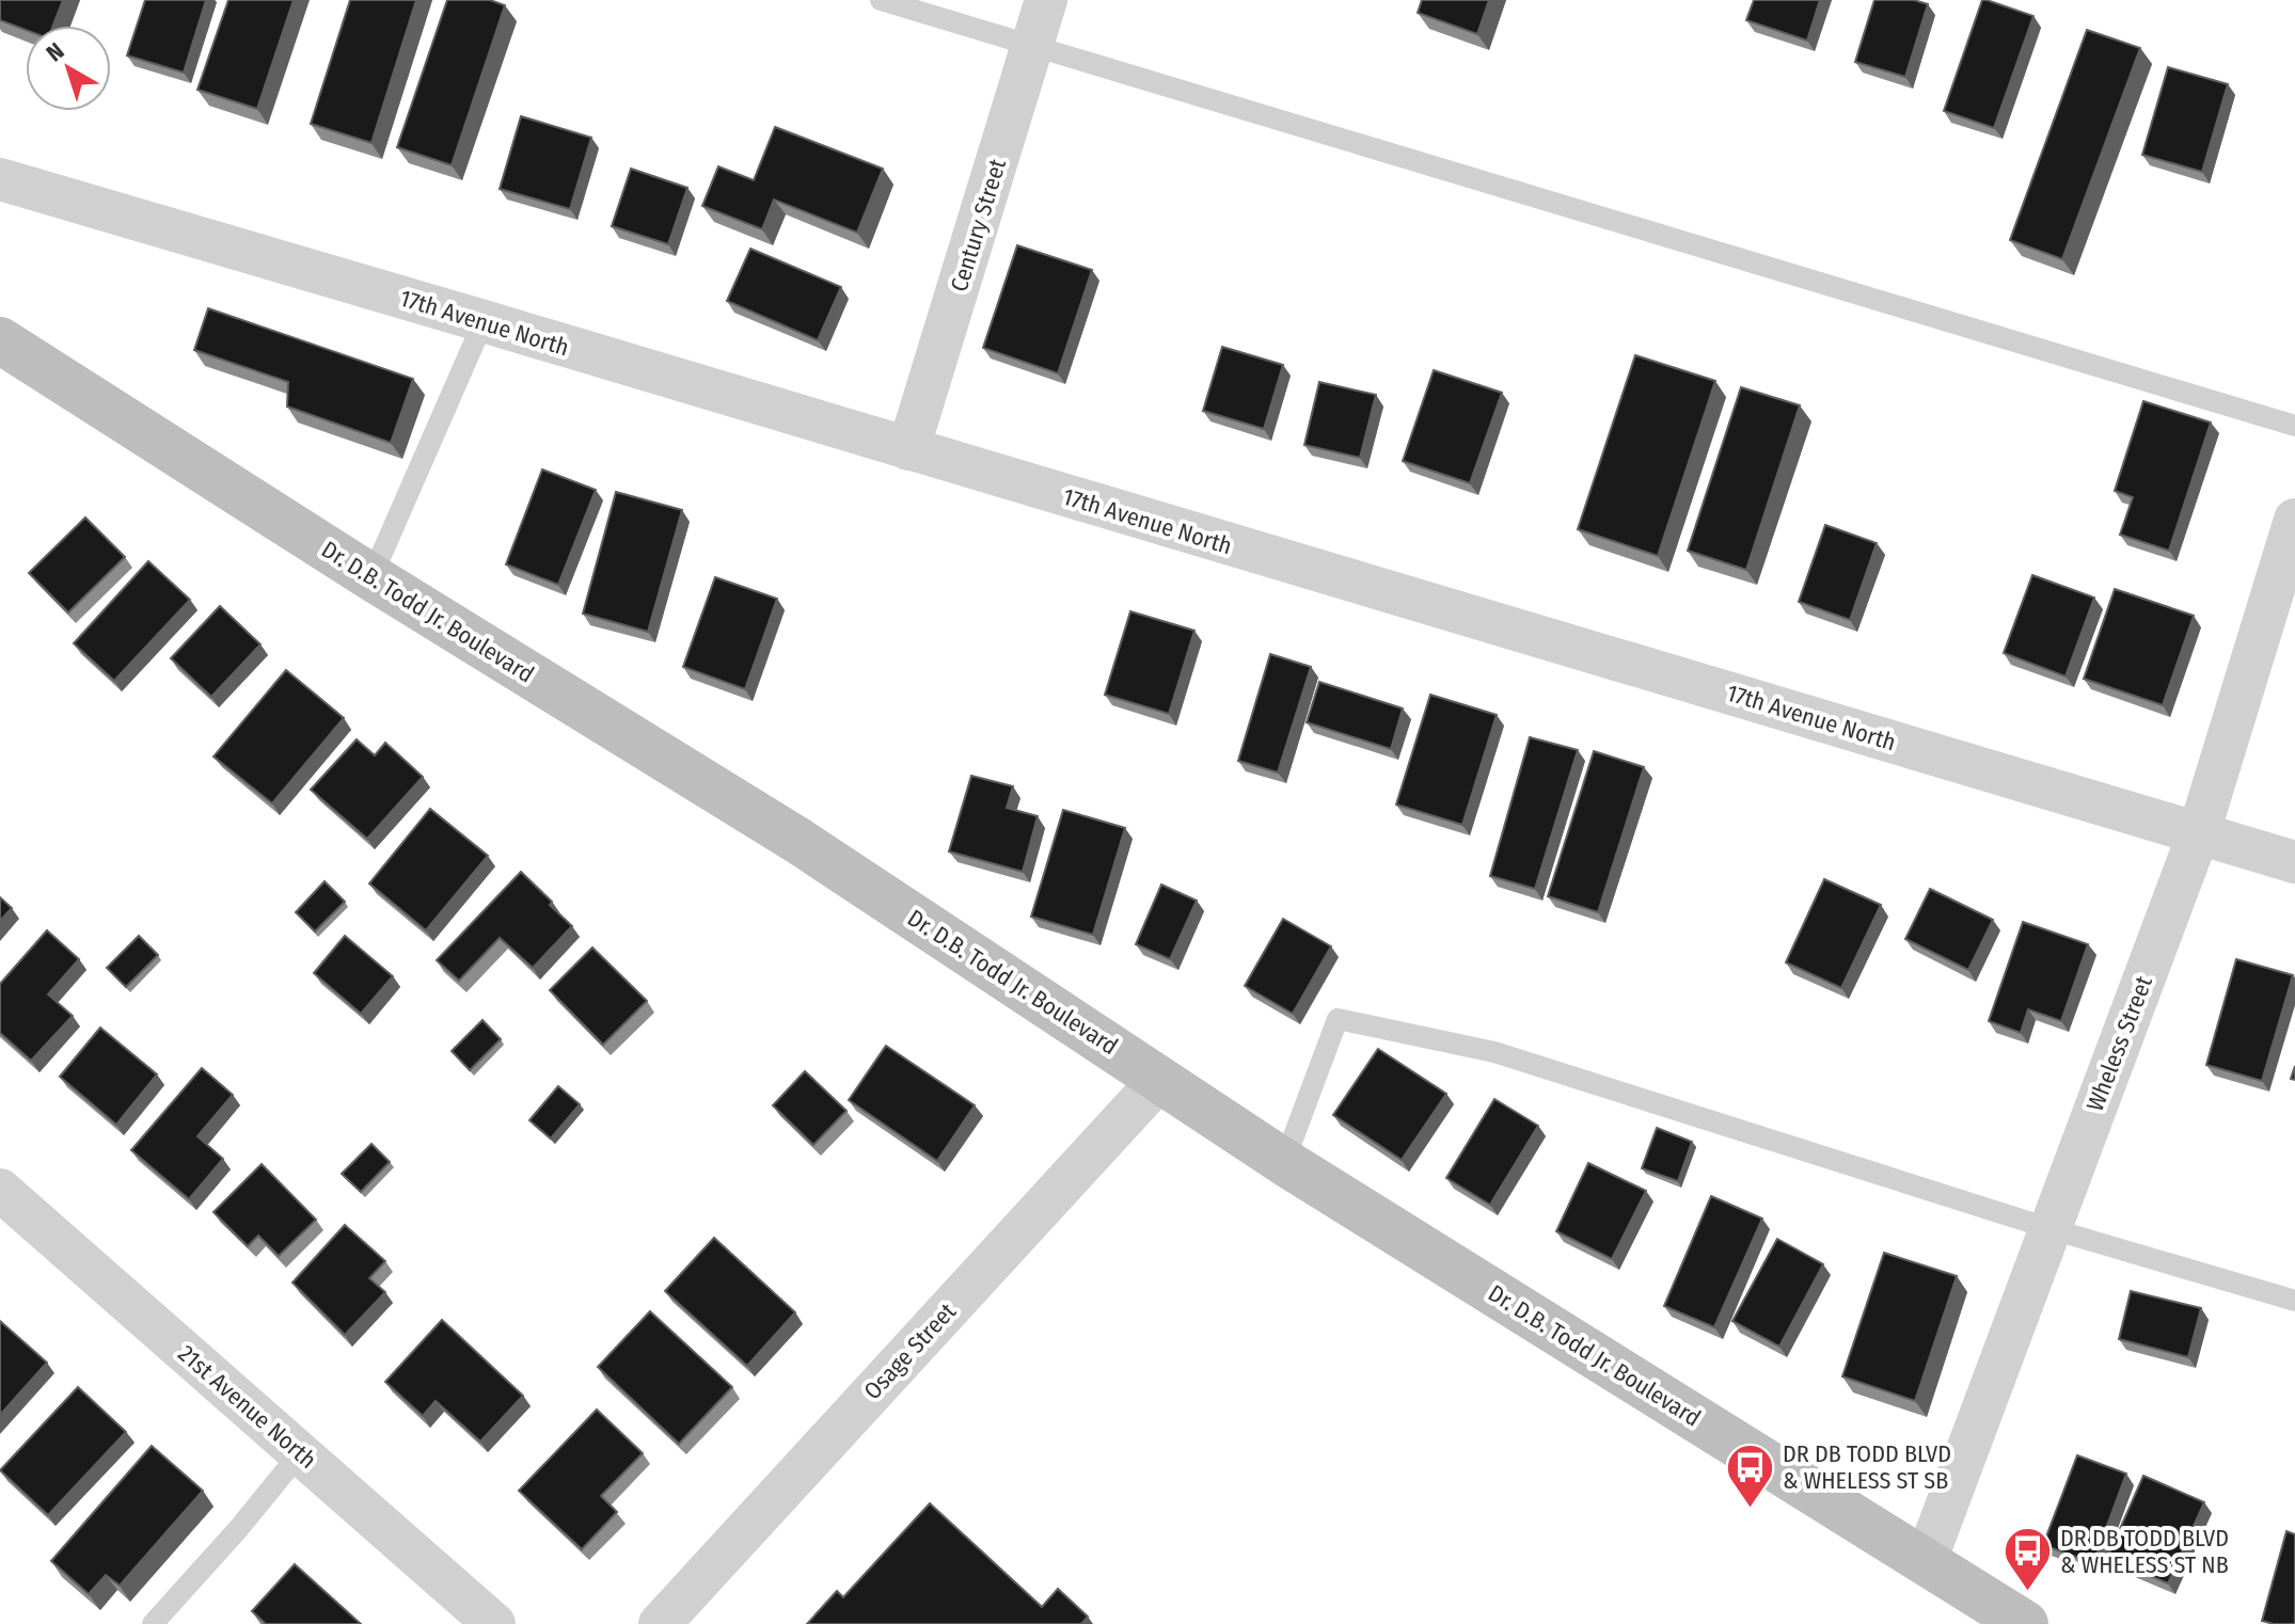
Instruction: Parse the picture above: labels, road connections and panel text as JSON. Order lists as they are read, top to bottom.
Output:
{
  "streets": {
    "main road": ["Dr. D.B. Todd Jr. Boulevard"],
    "street": [
      "Century Street",
      "17th Avenue North",
      "Wheless Street",
      "Osage Street",
      "21st Avenue North"
    ]
  },
  "crossings": [
    ["Century Street", "17th Avenue North"],
    ["17th Avenue North", "Wheless Street"],
    ["Dr. D.B. Todd Jr. Boulevard", "Wheless Street"],
    ["Dr. D.B. Todd Jr. Boulevard", "Osage Street"]
  ],
  "places": {
    "bus stop": ["DR DB TODD BLVD & WHELESS ST SB", "DR DB TODD BLVD & WHELESS ST NB"]
  },
  "north": "top left"
}
